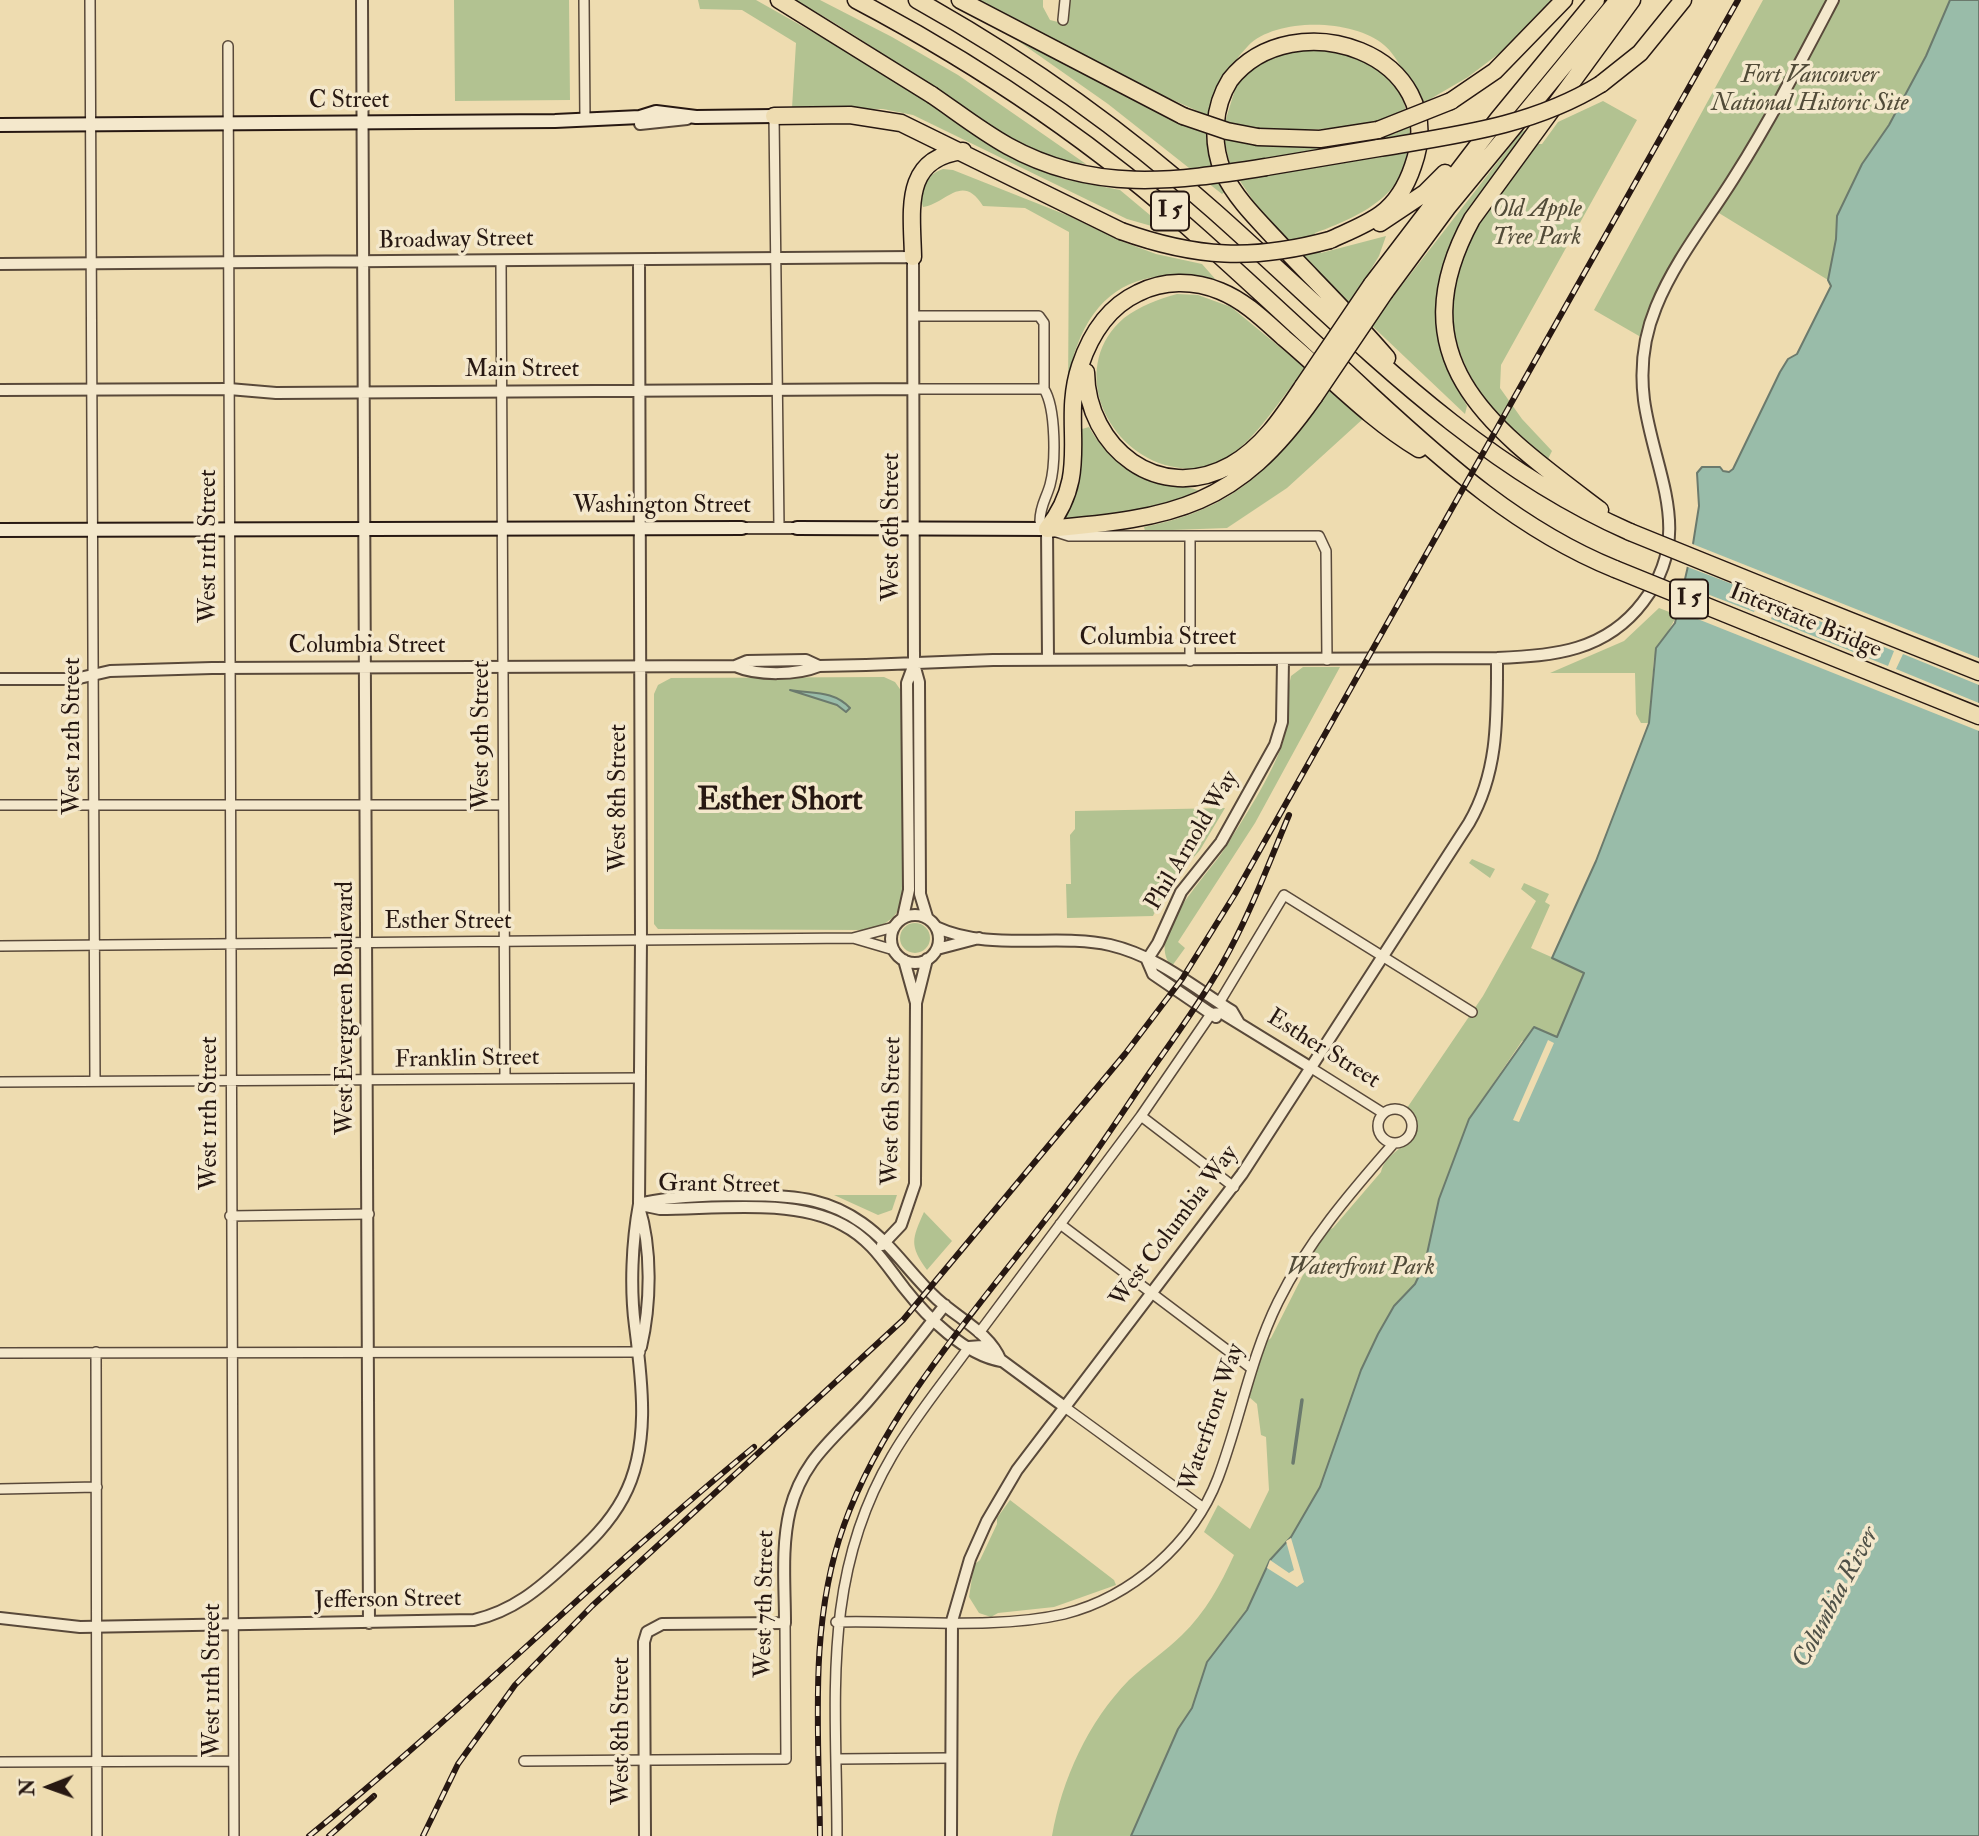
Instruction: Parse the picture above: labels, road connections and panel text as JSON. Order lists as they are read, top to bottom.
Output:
{
  "streets": {
    "highway": ["I 5", "Interstate Bridge"],
    "main road": ["C Street", "Washington Street"],
    "street": [
      "Broadway Street",
      "Main Street",
      "West 6th Street",
      "West 11th Street",
      "Columbia Street",
      "West 9th Street",
      "West 12th Street",
      "West 8th Street",
      "Phil Arnold Way",
      "Esther Street",
      "West Evergreen Boulevard",
      "Franklin Street",
      "Grant Street",
      "West Columbia Way",
      "Waterfront Way",
      "Jefferson Street",
      "West 7th Street"
    ]
  },
  "crossings": [
    ["C Street", "West 11th Street"],
    ["C Street", "West 12th Street"],
    ["C Street", "West Evergreen Boulevard"],
    ["I 5", "Interstate Bridge"],
    ["Broadway Street", "West 6th Street"],
    ["Broadway Street", "West 11th Street"],
    ["Broadway Street", "West 9th Street"],
    ["Broadway Street", "West 12th Street"],
    ["Broadway Street", "West 8th Street"],
    ["Broadway Street", "West Evergreen Boulevard"],
    ["Main Street", "West 6th Street"],
    ["Main Street", "West 11th Street"],
    ["Main Street", "West 9th Street"],
    ["Main Street", "West 12th Street"],
    ["Main Street", "West 8th Street"],
    ["Main Street", "West Evergreen Boulevard"],
    ["Washington Street", "West 6th Street"],
    ["Washington Street", "West 11th Street"],
    ["Washington Street", "Columbia Street"],
    ["Washington Street", "West 9th Street"],
    ["Washington Street", "West 12th Street"],
    ["Washington Street", "West 8th Street"],
    ["Washington Street", "West Evergreen Boulevard"],
    ["West 6th Street", "Columbia Street"],
    ["West 6th Street", "Esther Street"],
    ["West 6th Street", "Grant Street"],
    ["West 11th Street", "Columbia Street"],
    ["West 11th Street", "Esther Street"],
    ["West 11th Street", "Franklin Street"],
    ["West 11th Street", "Jefferson Street"],
    ["Columbia Street", "West 9th Street"],
    ["Columbia Street", "West 12th Street"],
    ["Columbia Street", "West 8th Street"],
    ["Columbia Street", "Phil Arnold Way"],
    ["Columbia Street", "West Evergreen Boulevard"],
    ["Columbia Street", "West Columbia Way"],
    ["West 9th Street", "Esther Street"],
    ["West 9th Street", "Franklin Street"],
    ["West 12th Street", "Esther Street"],
    ["West 12th Street", "Franklin Street"],
    ["West 8th Street", "Esther Street"],
    ["West 8th Street", "Franklin Street"],
    ["West 8th Street", "Grant Street"],
    ["West 8th Street", "Jefferson Street"],
    ["West 8th Street", "West 7th Street"],
    ["Phil Arnold Way", "Esther Street"],
    ["Esther Street", "West Evergreen Boulevard"],
    ["Esther Street", "West Columbia Way"],
    ["Esther Street", "Waterfront Way"],
    ["West Evergreen Boulevard", "Franklin Street"],
    ["West Evergreen Boulevard", "Jefferson Street"],
    ["Grant Street", "West Columbia Way"],
    ["Grant Street", "Waterfront Way"],
    ["Grant Street", "West 7th Street"],
    ["West Columbia Way", "Waterfront Way"]
  ],
  "districts": ["Esther Short"],
  "water": ["Columbia River"],
  "parks": ["Fort Vancouver National Historic Site", "Old Apple Tree Park", "Waterfront Park"],
  "north": "left"
}
